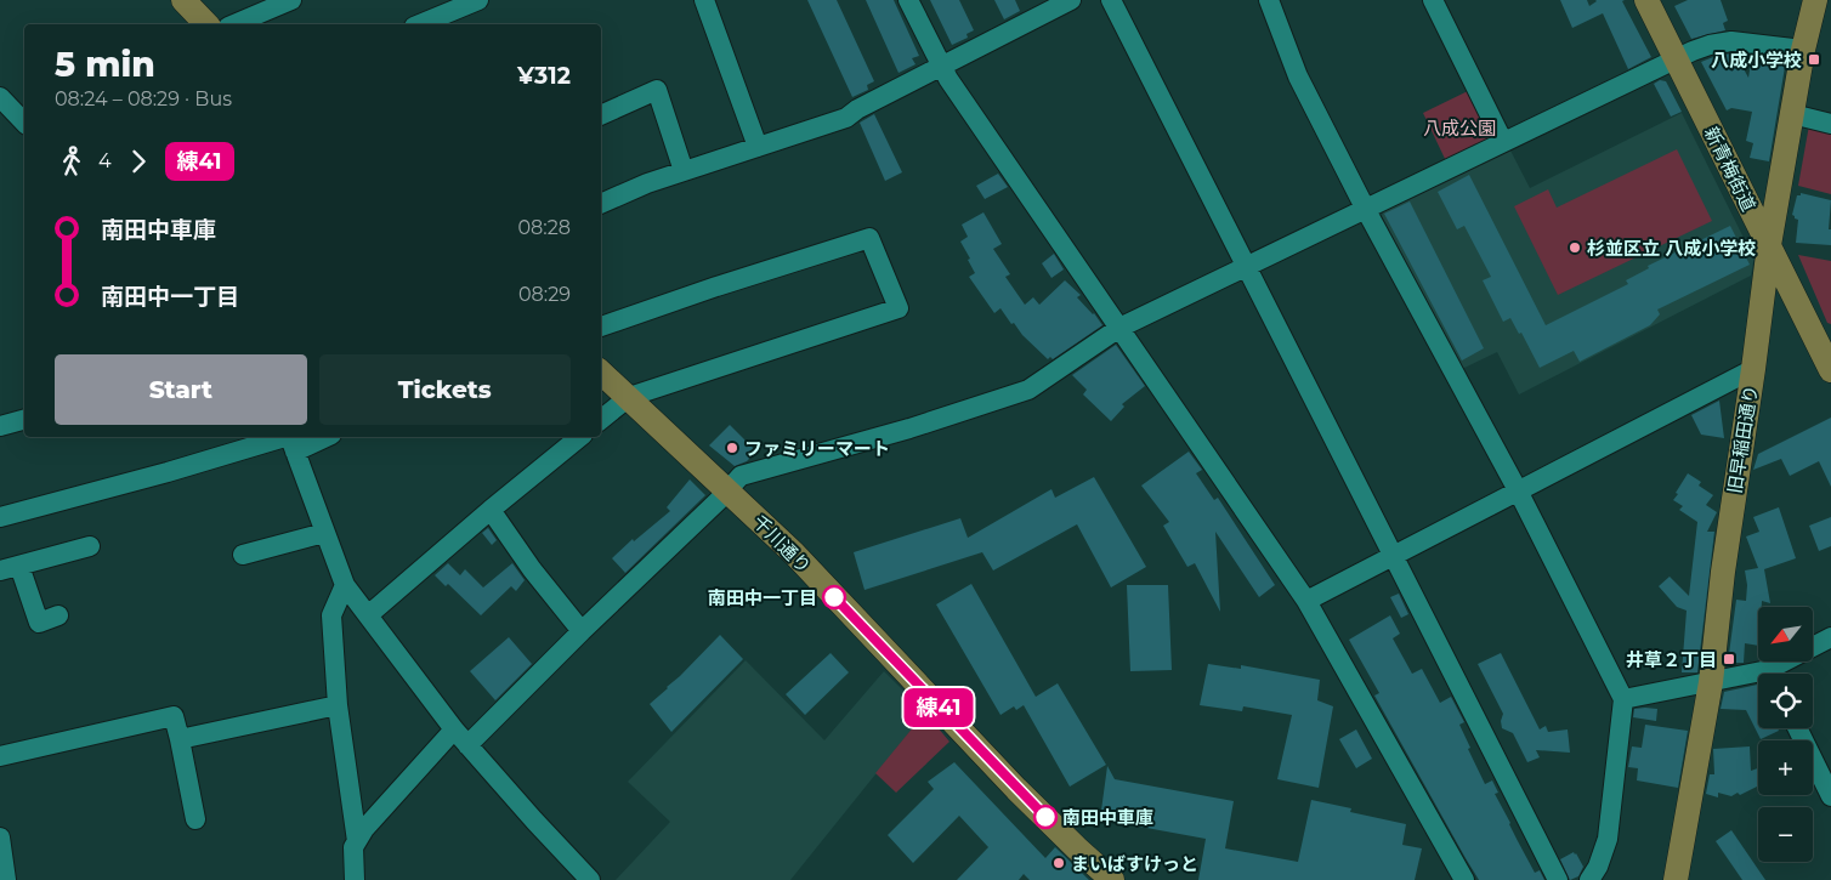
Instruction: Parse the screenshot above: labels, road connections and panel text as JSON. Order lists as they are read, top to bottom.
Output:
{
  "streets": {
    "main road": ["新青梅街道", "旧早稲田通り", "千川通り"]
  },
  "crossings": [
    ["新青梅街道", "旧早稲田通り"]
  ],
  "parks": ["八成公園"],
  "places": {
    "transit": ["八成小学校", "井草２丁目"],
    "other": [
      "杉並区立 八成小学校",
      "ファミリーマート",
      "南田中一丁目",
      "南田中車庫",
      "まいばすけっと"
    ]
  },
  "lines": ["bus line 練41"],
  "north": "bottom left",
  "page": {
    "on_map": "練41",
    "heading": ["5 min", "08:24 – 08:29 · Bus", "¥312"],
    "legs": ["4", "練41"],
    "list": [
      {
        "name": "南田中車庫",
        "value": "08:28"
      },
      {
        "name": "南田中一丁目",
        "value": "08:29"
      }
    ],
    "buttons": ["Start", "Tickets"],
    "map_buttons": ["+", "−"]
  }
}
